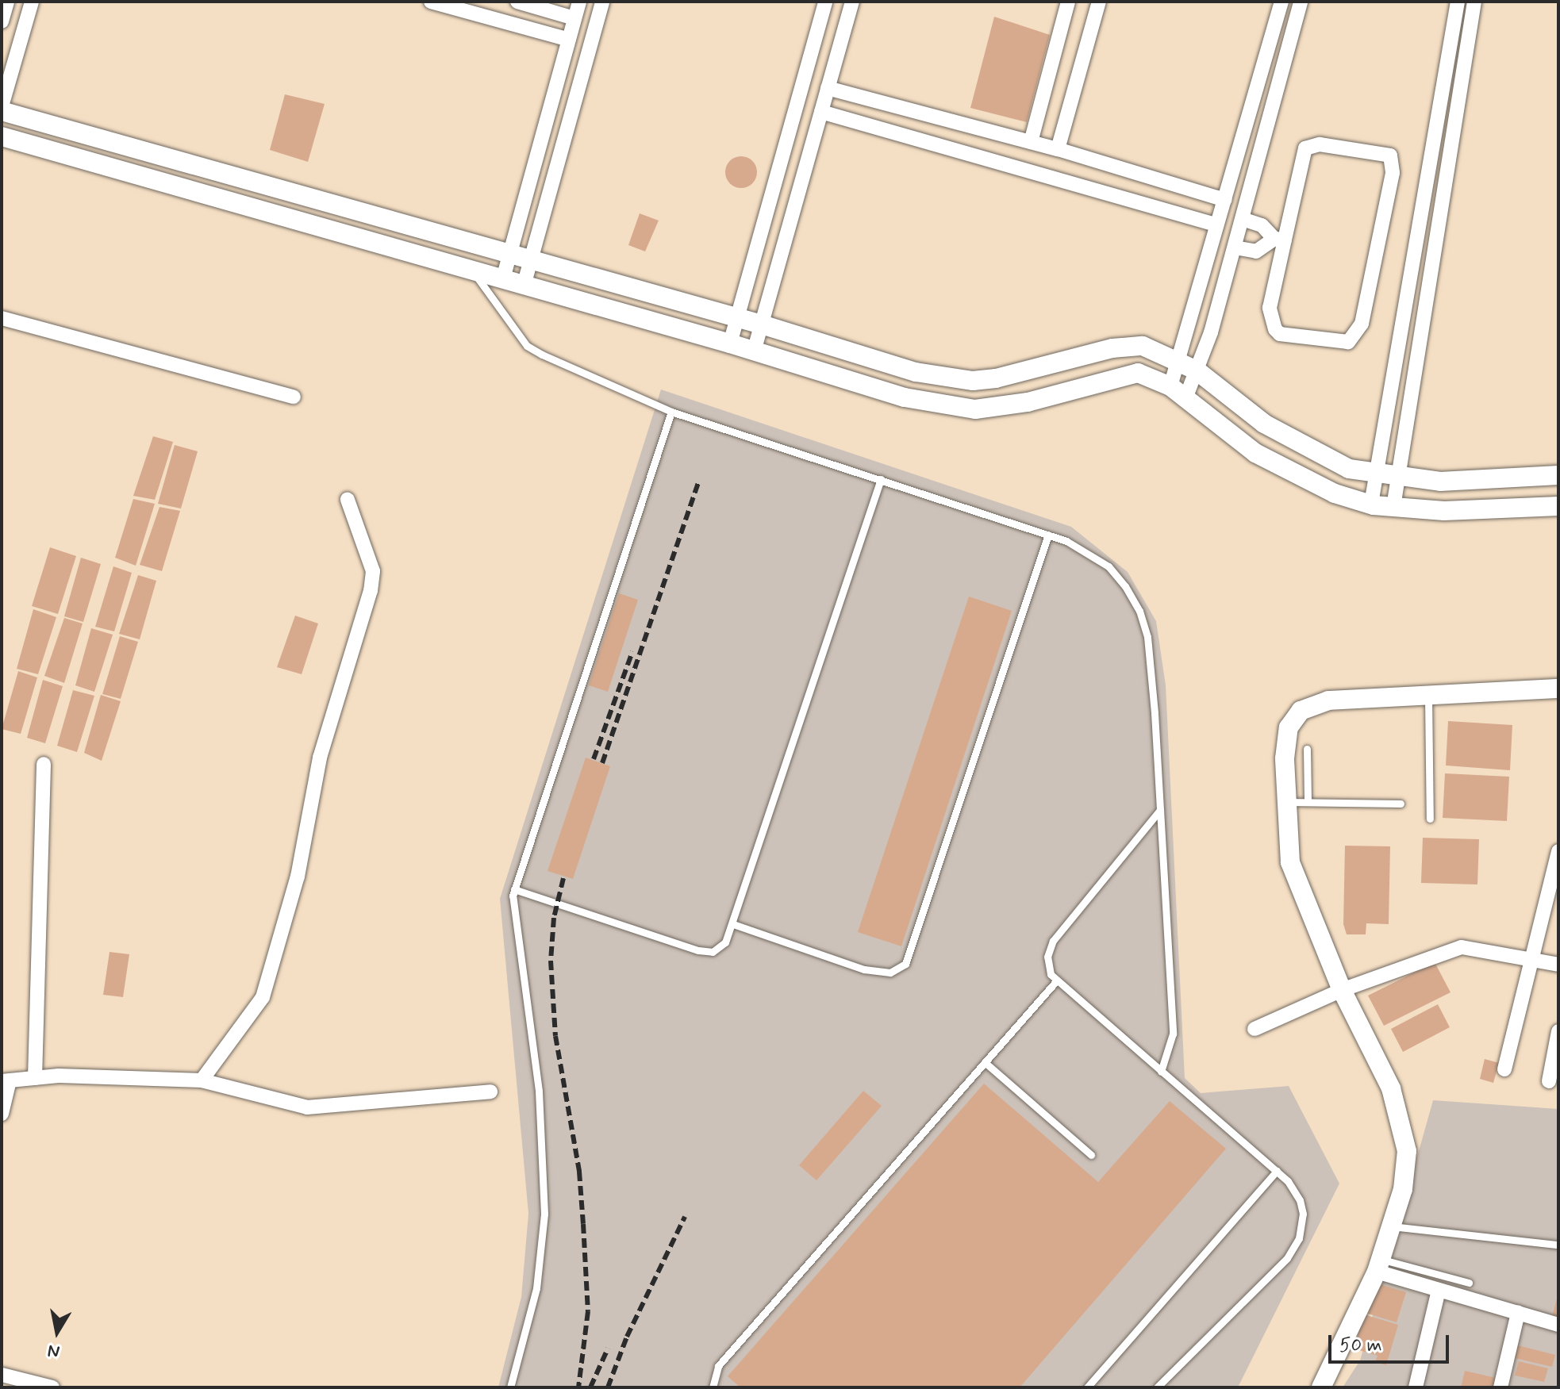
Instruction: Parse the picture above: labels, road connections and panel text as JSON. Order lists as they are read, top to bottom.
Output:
{
  "scale_bar": "50 m",
  "north": "bottom"
}
